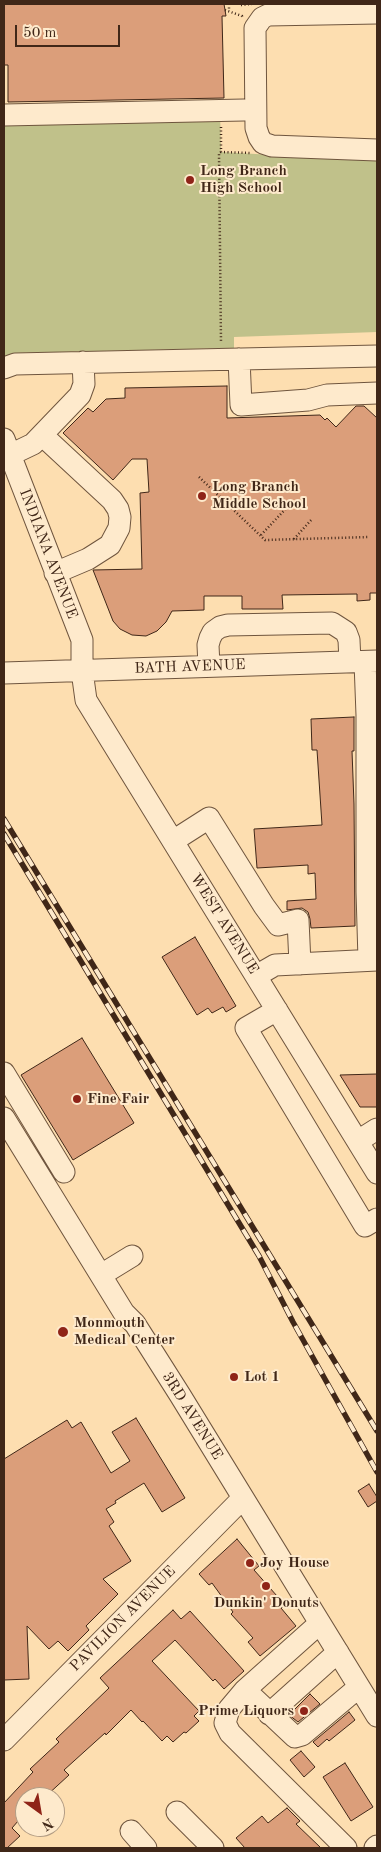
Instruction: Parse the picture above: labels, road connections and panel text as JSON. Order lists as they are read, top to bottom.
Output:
{
  "streets": {
    "street": [
      "INDIANA AVENUE",
      "BATH AVENUE",
      "WEST AVENUE",
      "3RD AVENUE",
      "PAVILION AVENUE"
    ]
  },
  "crossings": [
    ["INDIANA AVENUE", "BATH AVENUE"],
    ["INDIANA AVENUE", "WEST AVENUE"],
    ["BATH AVENUE", "WEST AVENUE"],
    ["3RD AVENUE", "PAVILION AVENUE"]
  ],
  "places": [
    "Long Branch High School",
    "Long Branch Middle School",
    "Fine Fair",
    "Monmouth Medical Center",
    "Lot 1",
    "Joy House",
    "Dunkin' Donuts",
    "Prime Liquors"
  ],
  "scale_bar": "50 m",
  "north": "bottom right"
}
